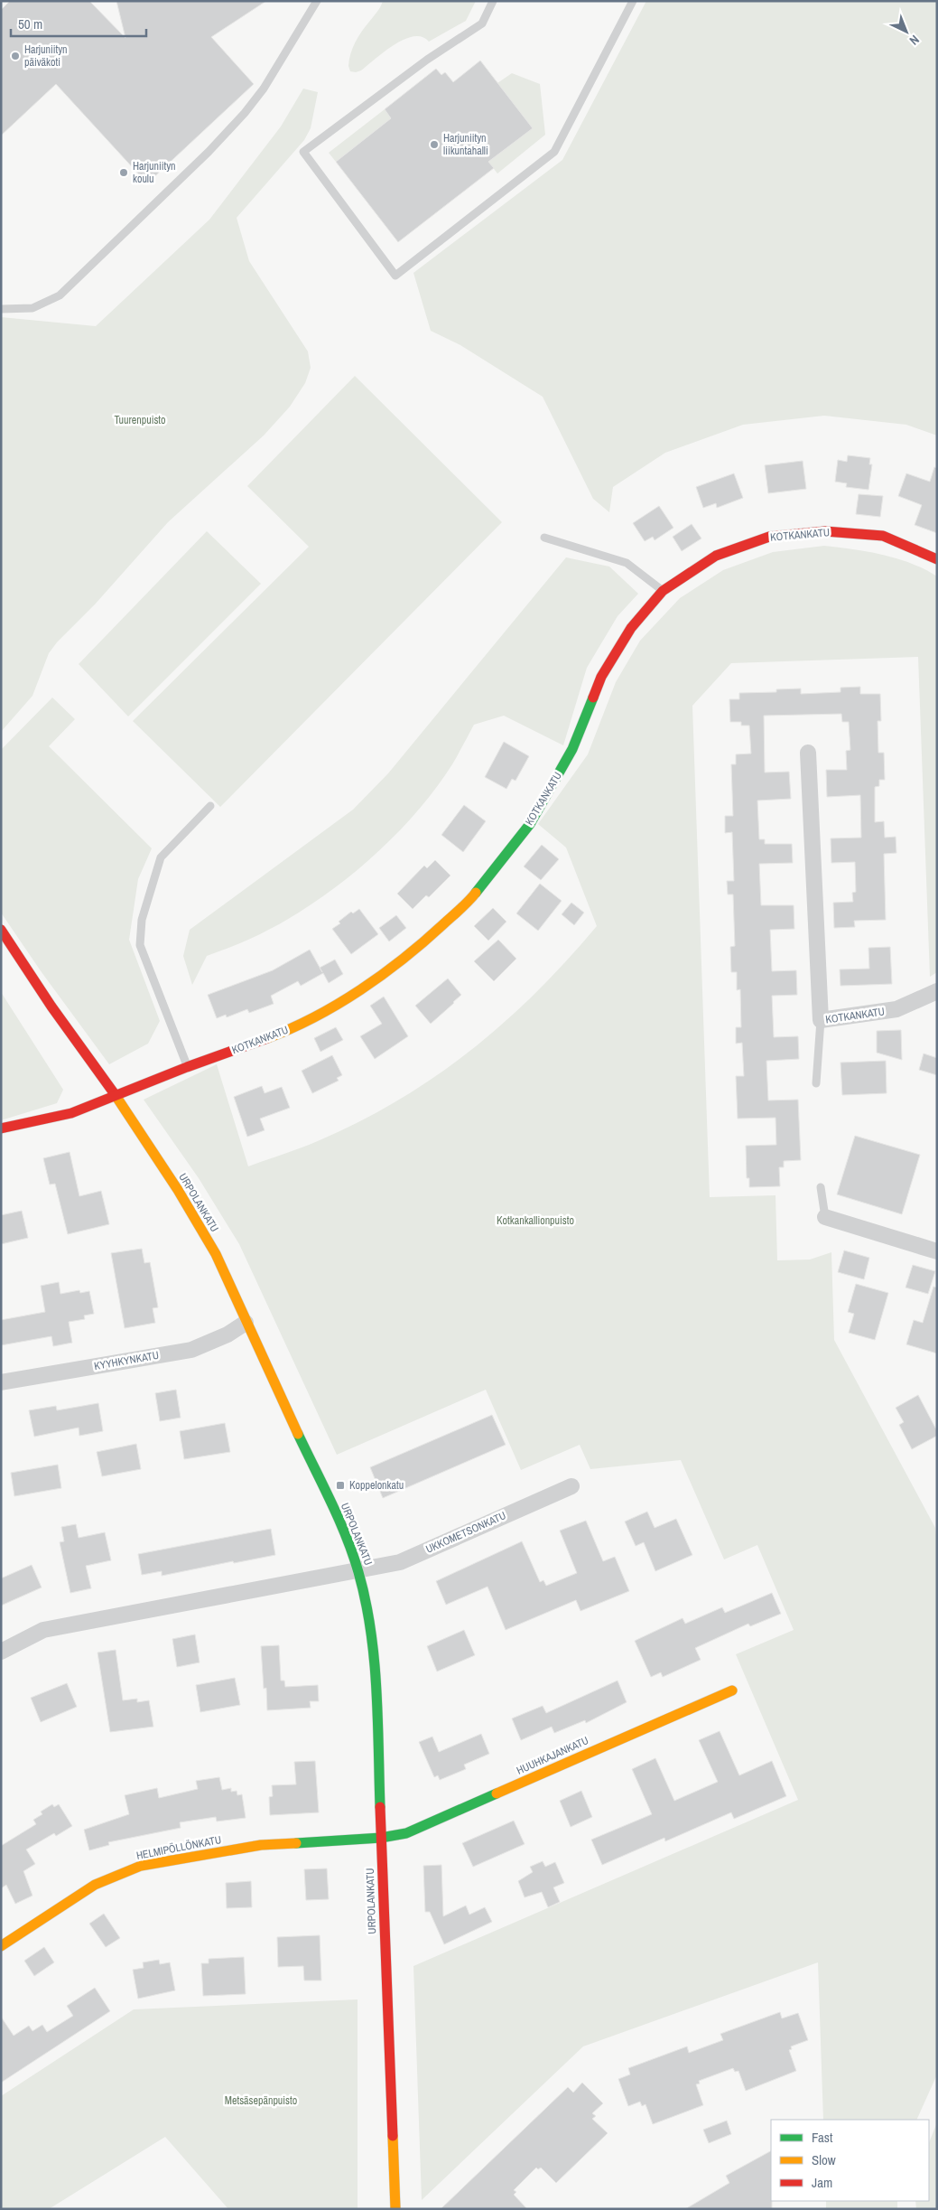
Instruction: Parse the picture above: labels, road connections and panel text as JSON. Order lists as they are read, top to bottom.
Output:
{
  "streets": {
    "street": [
      "KOTKANKATU",
      "URPOLANKATU",
      "KYYHKYNKATU",
      "UKKOMETSONKATU",
      "HUUHKAJANKATU",
      "HELMIPÖLLÖNKATU"
    ]
  },
  "crossings": [
    ["KOTKANKATU", "URPOLANKATU"],
    ["URPOLANKATU", "KYYHKYNKATU"],
    ["URPOLANKATU", "UKKOMETSONKATU"],
    ["URPOLANKATU", "HUUHKAJANKATU"],
    ["URPOLANKATU", "HELMIPÖLLÖNKATU"],
    ["HUUHKAJANKATU", "HELMIPÖLLÖNKATU"]
  ],
  "parks": ["Tuurenpuisto", "Kotkankallionpuisto", "Metsäsepänpuisto"],
  "places": {
    "other": ["Harjuniityn päiväkoti", "Harjuniityn liikuntahalli", "Harjuniityn koulu"],
    "transit": ["Koppelonkatu"]
  },
  "legend": ["Fast", "Slow", "Jam"],
  "scale_bar": "50 m",
  "north": "bottom right"
}
